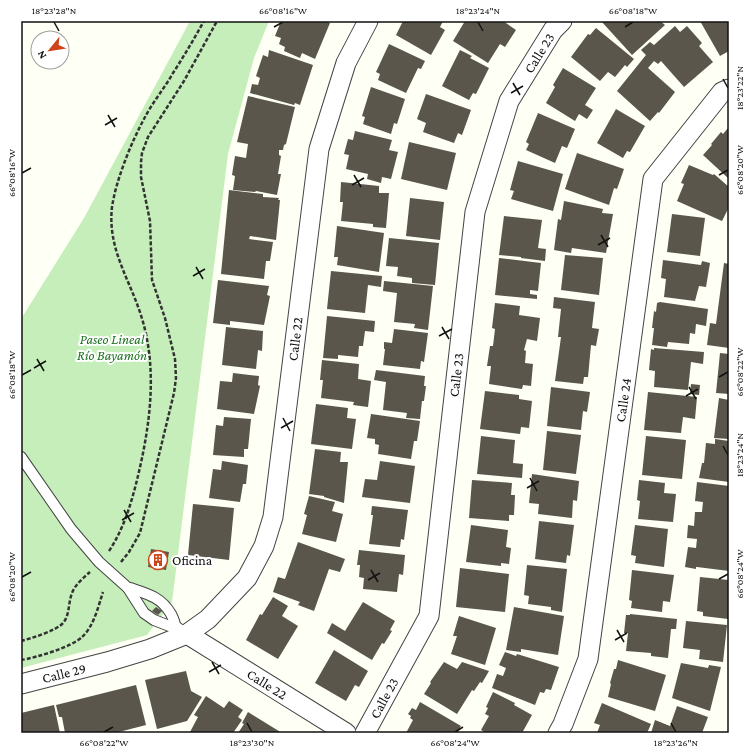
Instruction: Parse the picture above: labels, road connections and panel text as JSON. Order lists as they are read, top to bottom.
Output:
{
  "streets": {
    "street": [
      "Calle 23",
      "Calle 22",
      "Calle 24",
      "Calle 29"
    ]
  },
  "crossings": [
    ["Calle 22", "Calle 29"]
  ],
  "parks": ["Paseo Lineal Río Bayamón"],
  "places": {
    "building": ["Oficina"]
  },
  "north": "bottom left",
  "coordinates": [
    "18°23'28\"N",
    "66°08'16\"W",
    "18°23'24\"N",
    "66°08'18\"W",
    "18°23'22\"N",
    "66°08'20\"W",
    "66°08'22\"W",
    "66°08'24\"W",
    "18°23'30\"N",
    "18°23'26\"N"
  ]
}
